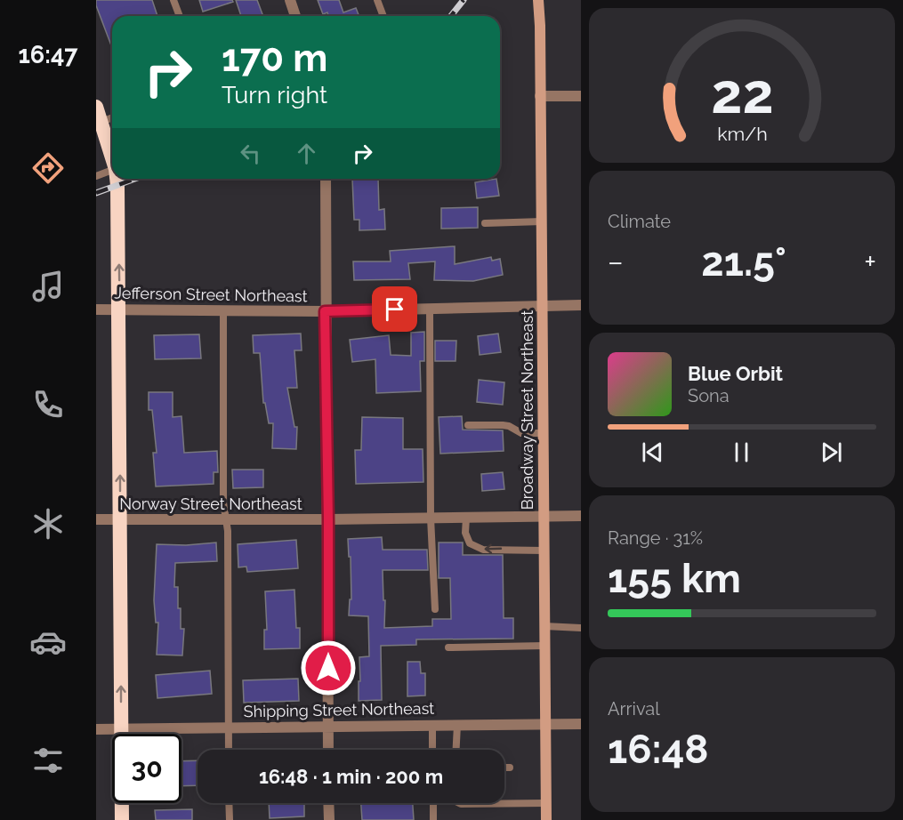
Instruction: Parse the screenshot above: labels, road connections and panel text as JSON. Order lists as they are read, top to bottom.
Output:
{
  "streets": {
    "main road": ["Broadway Street Northeast"],
    "street": ["Jefferson Street Northeast", "Norway Street Northeast", "Shipping Street Northeast"]
  },
  "crossings": [
    ["Jefferson Street Northeast", "Broadway Street Northeast"],
    ["Broadway Street Northeast", "Norway Street Northeast"],
    ["Broadway Street Northeast", "Shipping Street Northeast"]
  ],
  "page": {
    "tabs": "16:47",
    "turn": ["170 m", "Turn right"],
    "tile": [
      "Climate",
      ["Range · 31%", "155 km"],
      ["Arrival", "16:48"]
    ],
    "heat": ["−", "21.5°", "+"],
    "song": ["Blue Orbit", "Sona"],
    "limit": "30",
    "trip": "16:48 · 1 min · 200 m",
    "gauge": ["22", "km/h"]
  }
}
